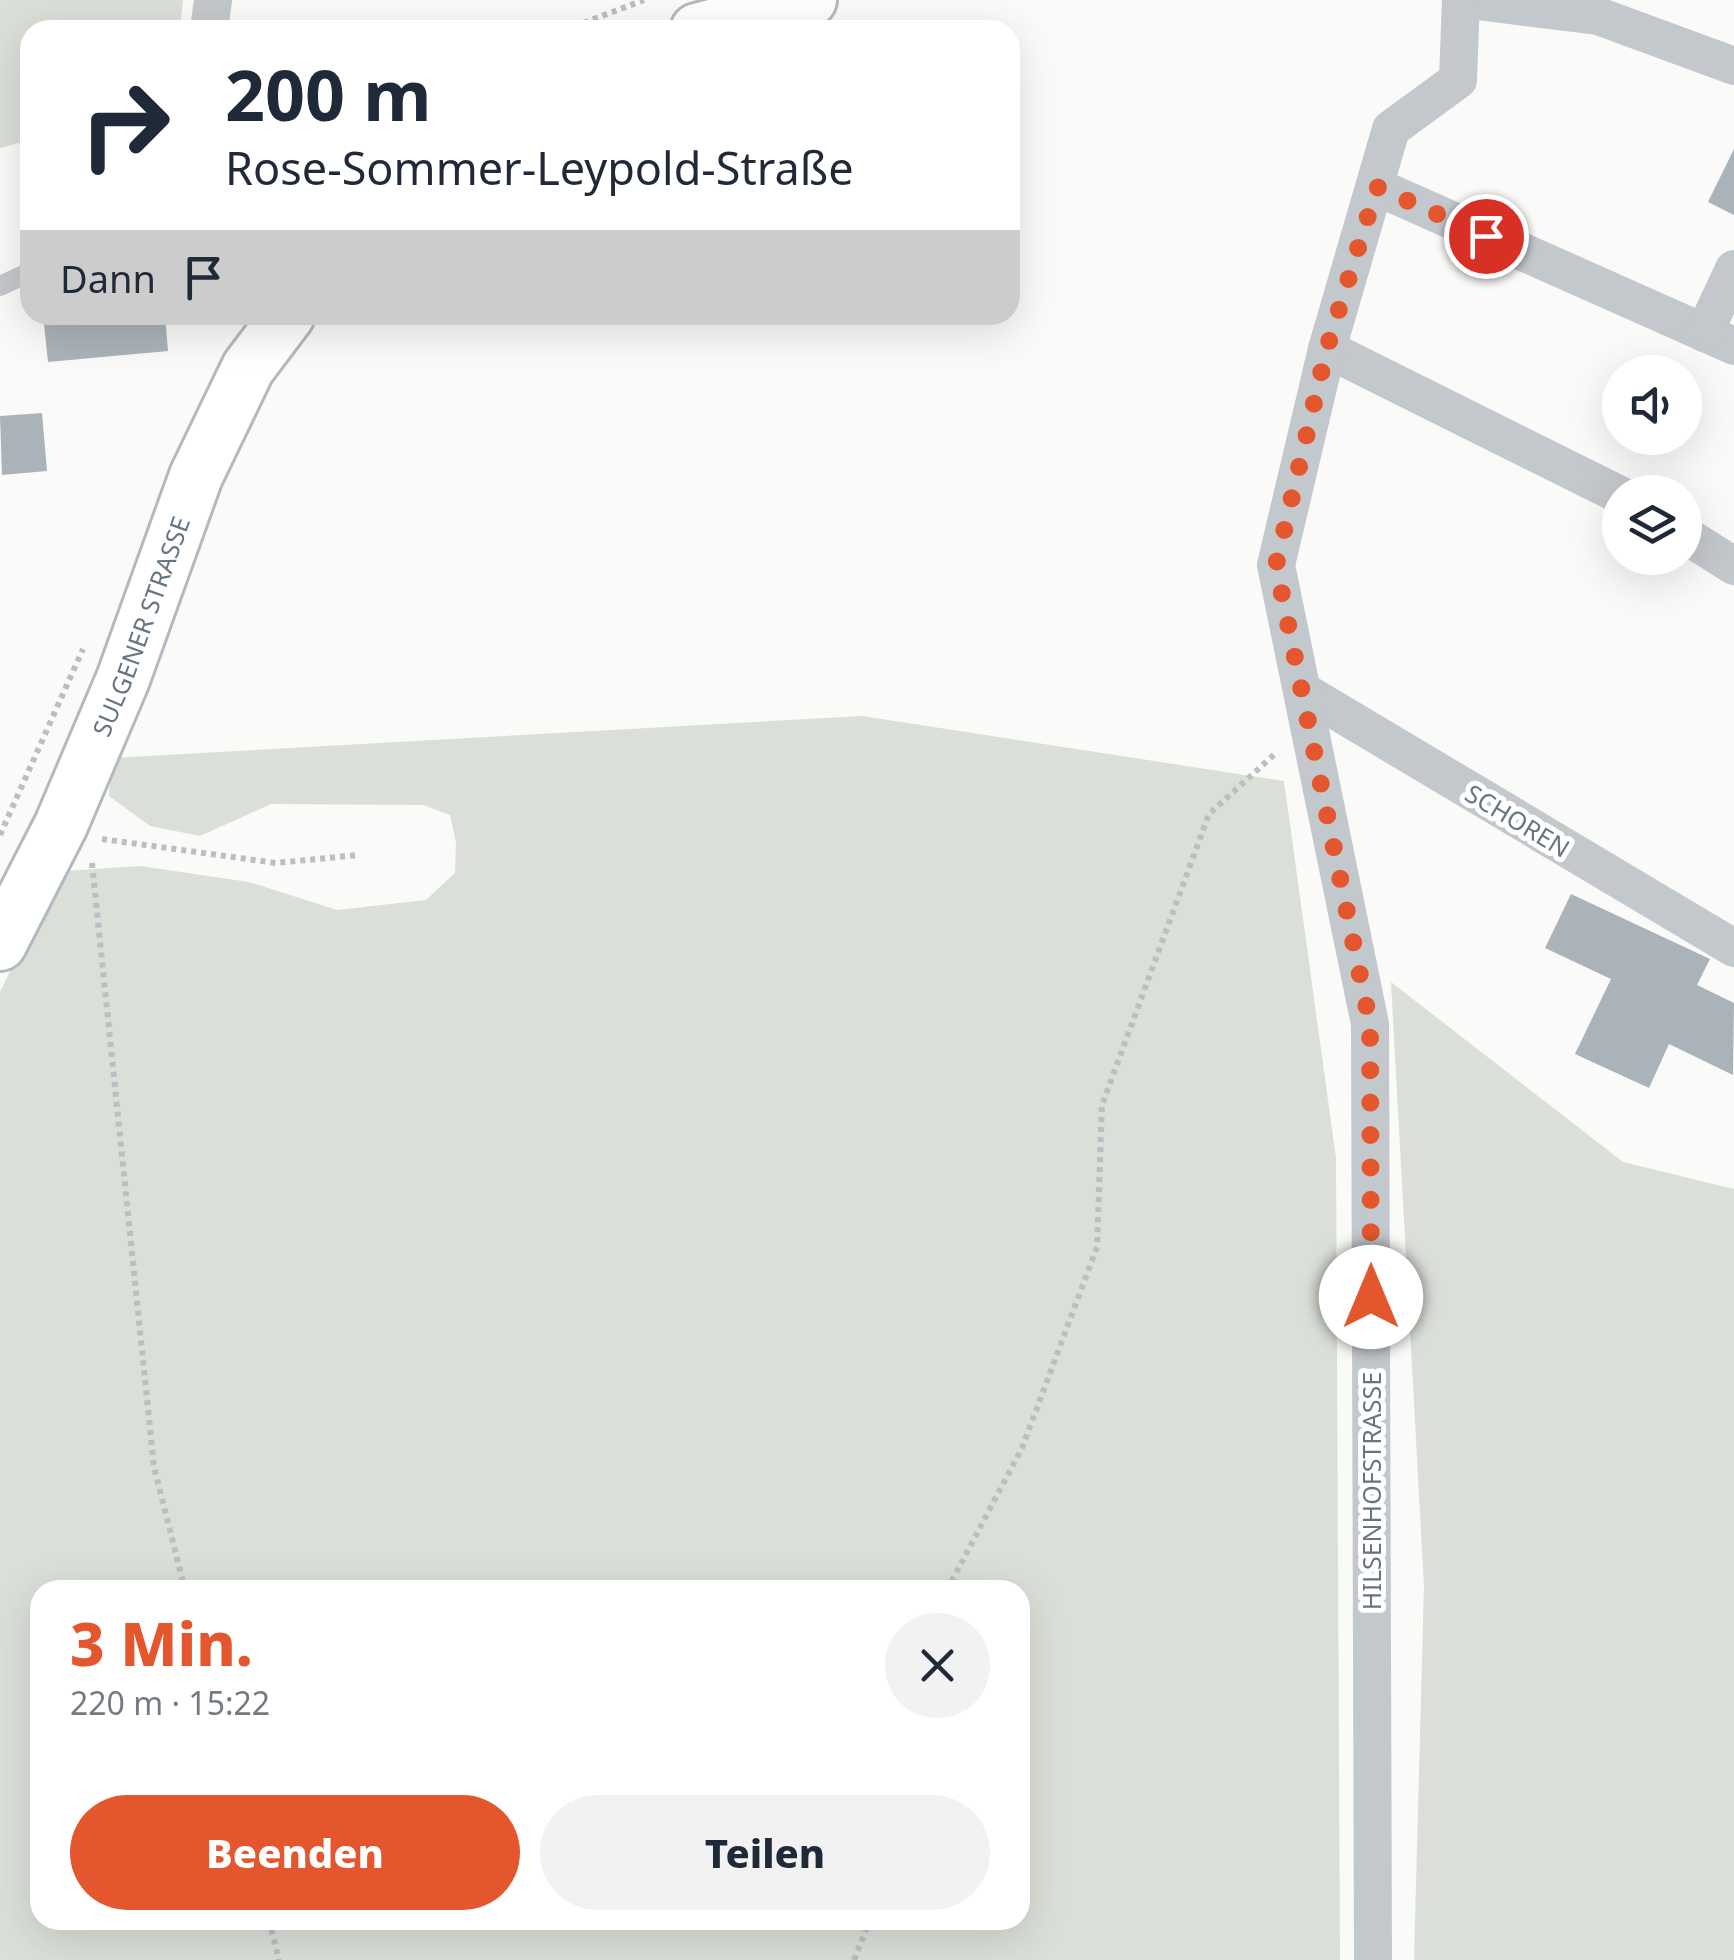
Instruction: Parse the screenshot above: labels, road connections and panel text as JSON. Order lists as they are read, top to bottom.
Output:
{
  "streets": {
    "main road": ["SULGENER STRASSE"],
    "street": ["SCHOREN", "HILSENHOFSTRASSE"]
  },
  "crossings": [
    ["SCHOREN", "HILSENHOFSTRASSE"]
  ],
  "page": {
    "turn": ["200 m", "Rose-Sommer-Leypold-Straße"],
    "then": "Dann",
    "heading": ["3 Min.", "220 m · 15:22"],
    "buttons": ["Beenden", "Teilen"]
  }
}
